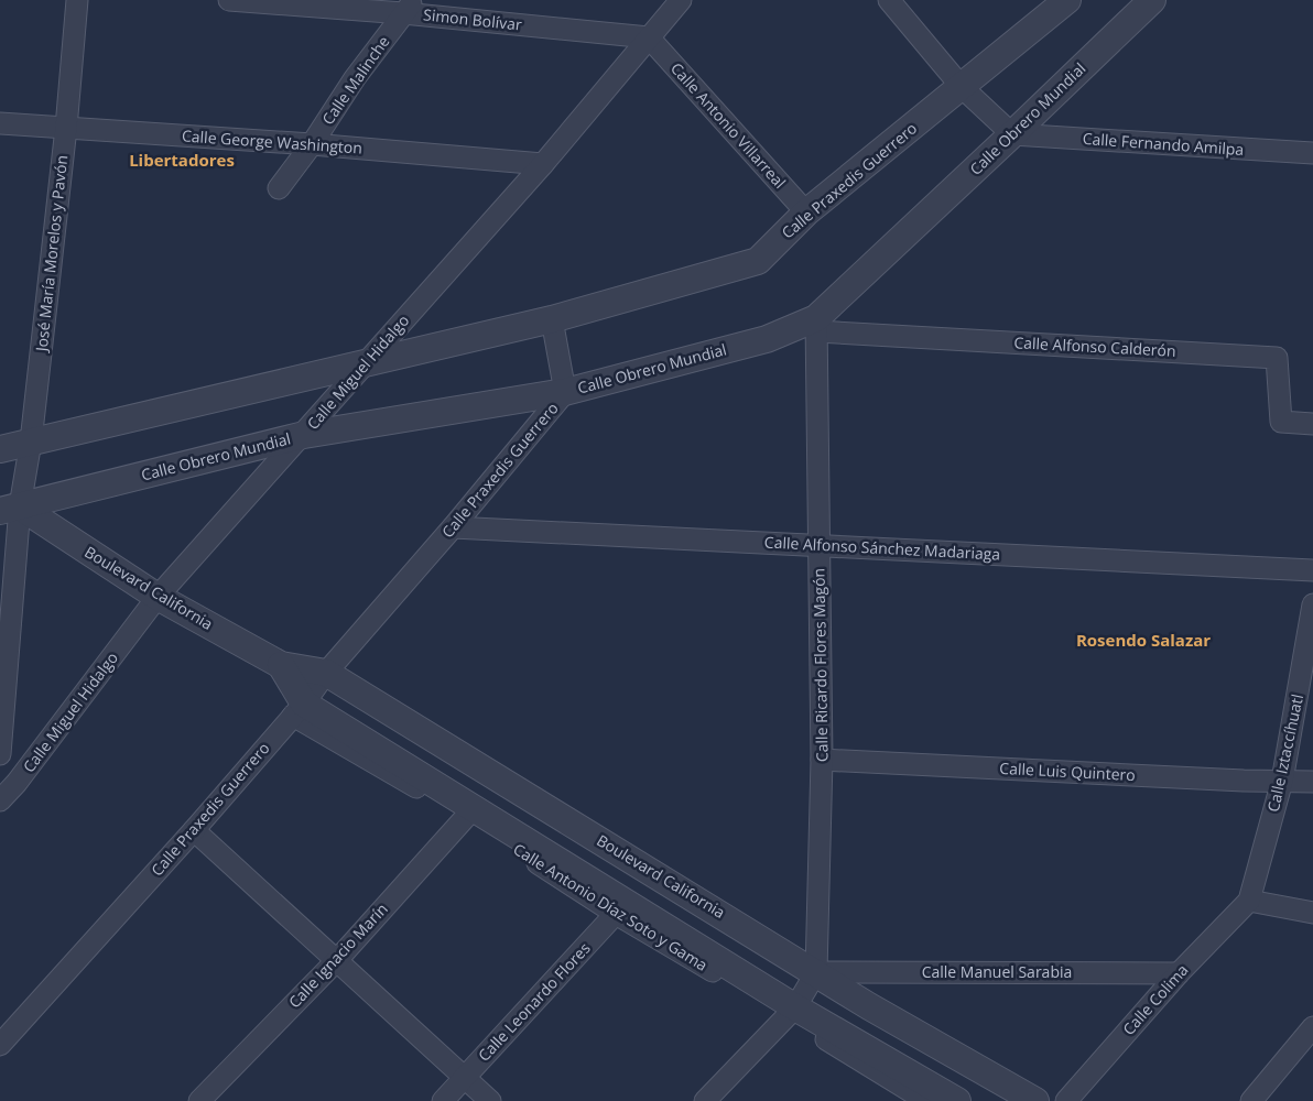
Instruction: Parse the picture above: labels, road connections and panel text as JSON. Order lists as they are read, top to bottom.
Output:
{
  "streets": {
    "street": [
      "Simon Bolívar",
      "Calle Malinche",
      "Calle Obrero Mundial",
      "Calle Antonio Villarreal",
      "Calle George Washington",
      "Calle Fernando Amilpa",
      "Calle Praxedis Guerrero",
      "José María Morelos y Pavón",
      "Calle Alfonso Calderón",
      "Calle Miguel Hidalgo",
      "Calle Alfonso Sánchez Madariaga",
      "Boulevard California",
      "Calle Ricardo Flores Magón",
      "Calle Iztaccíhuatl",
      "Calle Luis Quintero",
      "Calle Ignacio Marín",
      "Calle Manuel Sarabia",
      "Calle Colima",
      "Calle Leonardo Flores"
    ]
  },
  "crossings": [
    ["Simon Bolívar", "Calle Malinche"],
    ["Simon Bolívar", "Calle Antonio Villarreal"],
    ["Simon Bolívar", "Calle Miguel Hidalgo"],
    ["Calle Malinche", "Calle George Washington"],
    ["Calle Obrero Mundial", "Calle Fernando Amilpa"],
    ["Calle Obrero Mundial", "Calle Praxedis Guerrero"],
    ["Calle Obrero Mundial", "José María Morelos y Pavón"],
    ["Calle Obrero Mundial", "Calle Alfonso Calderón"],
    ["Calle Obrero Mundial", "Calle Miguel Hidalgo"],
    ["Calle Obrero Mundial", "Boulevard California"],
    ["Calle Obrero Mundial", "Calle Ricardo Flores Magón"],
    ["Calle Antonio Villarreal", "Calle Praxedis Guerrero"],
    ["Calle Antonio Villarreal", "Calle Miguel Hidalgo"],
    ["Calle George Washington", "José María Morelos y Pavón"],
    ["Calle George Washington", "Calle Miguel Hidalgo"],
    ["Calle Praxedis Guerrero", "Calle Alfonso Sánchez Madariaga"],
    ["Calle Praxedis Guerrero", "Boulevard California"],
    ["José María Morelos y Pavón", "Boulevard California"],
    ["Calle Alfonso Calderón", "Calle Ricardo Flores Magón"],
    ["Calle Miguel Hidalgo", "Boulevard California"],
    ["Calle Alfonso Sánchez Madariaga", "Calle Ricardo Flores Magón"],
    ["Boulevard California", "Calle Ricardo Flores Magón"],
    ["Boulevard California", "Calle Manuel Sarabia"],
    ["Calle Ricardo Flores Magón", "Calle Luis Quintero"],
    ["Calle Ricardo Flores Magón", "Calle Manuel Sarabia"],
    ["Calle Iztaccíhuatl", "Calle Luis Quintero"],
    ["Calle Iztaccíhuatl", "Calle Colima"],
    ["Calle Manuel Sarabia", "Calle Colima"]
  ],
  "districts": ["Libertadores", "Rosendo Salazar"]
}
